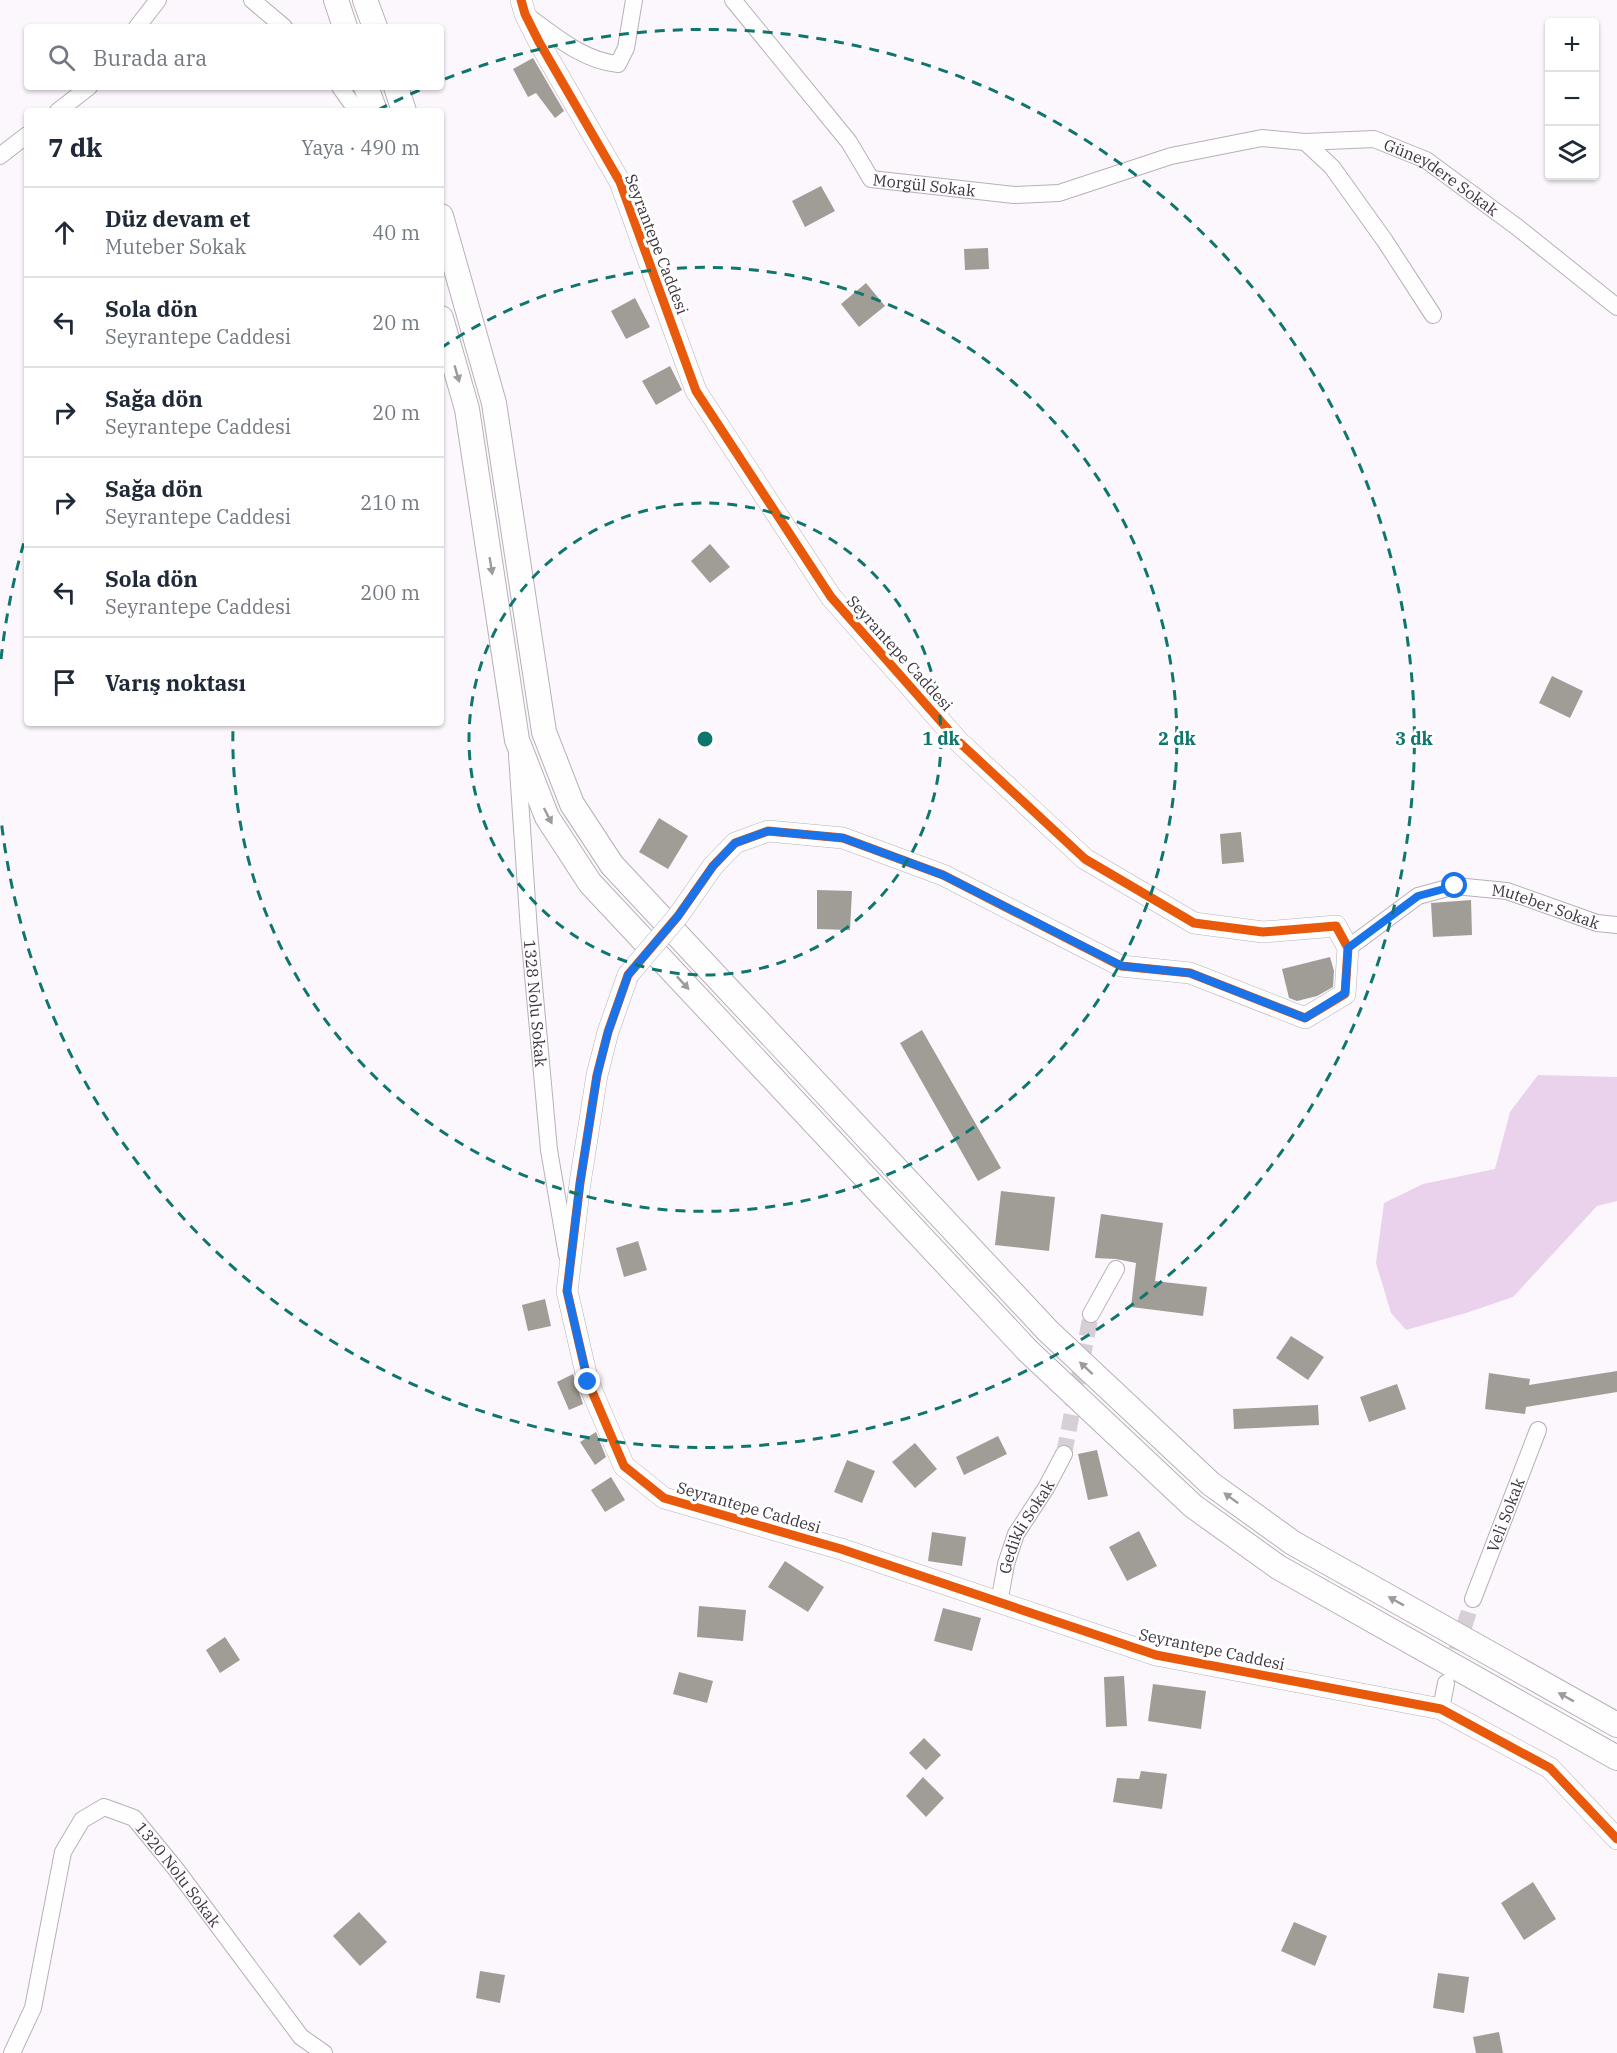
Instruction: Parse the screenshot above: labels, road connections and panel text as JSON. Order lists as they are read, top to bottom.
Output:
{
  "streets": {
    "street": [
      "Güneydere Sokak",
      "Morgül Sokak",
      "Seyrantepe Caddesi",
      "Muteber Sokak",
      "1328 Nolu Sokak",
      "Veli Sokak",
      "Gedikli Sokak",
      "1320 Nolu Sokak"
    ]
  },
  "crossings": [
    ["Güneydere Sokak", "Morgül Sokak"],
    ["Seyrantepe Caddesi", "Muteber Sokak"],
    ["Seyrantepe Caddesi", "1328 Nolu Sokak"],
    ["Seyrantepe Caddesi", "Gedikli Sokak"]
  ],
  "page": {
    "map_buttons": ["+", "−"],
    "search": "Burada ara",
    "heading": ["7 dk", "Yaya · 490 m"],
    "list": [
      ["Düz devam et", "Muteber Sokak", "40 m"],
      ["Sola dön", "Seyrantepe Caddesi", "20 m"],
      ["Sağa dön", "Seyrantepe Caddesi", "20 m"],
      ["Sağa dön", "Seyrantepe Caddesi", "210 m"],
      ["Sola dön", "Seyrantepe Caddesi", "200 m"],
      "Varış noktası"
    ]
  },
  "rings": ["1 dk", "2 dk", "3 dk"]
}
